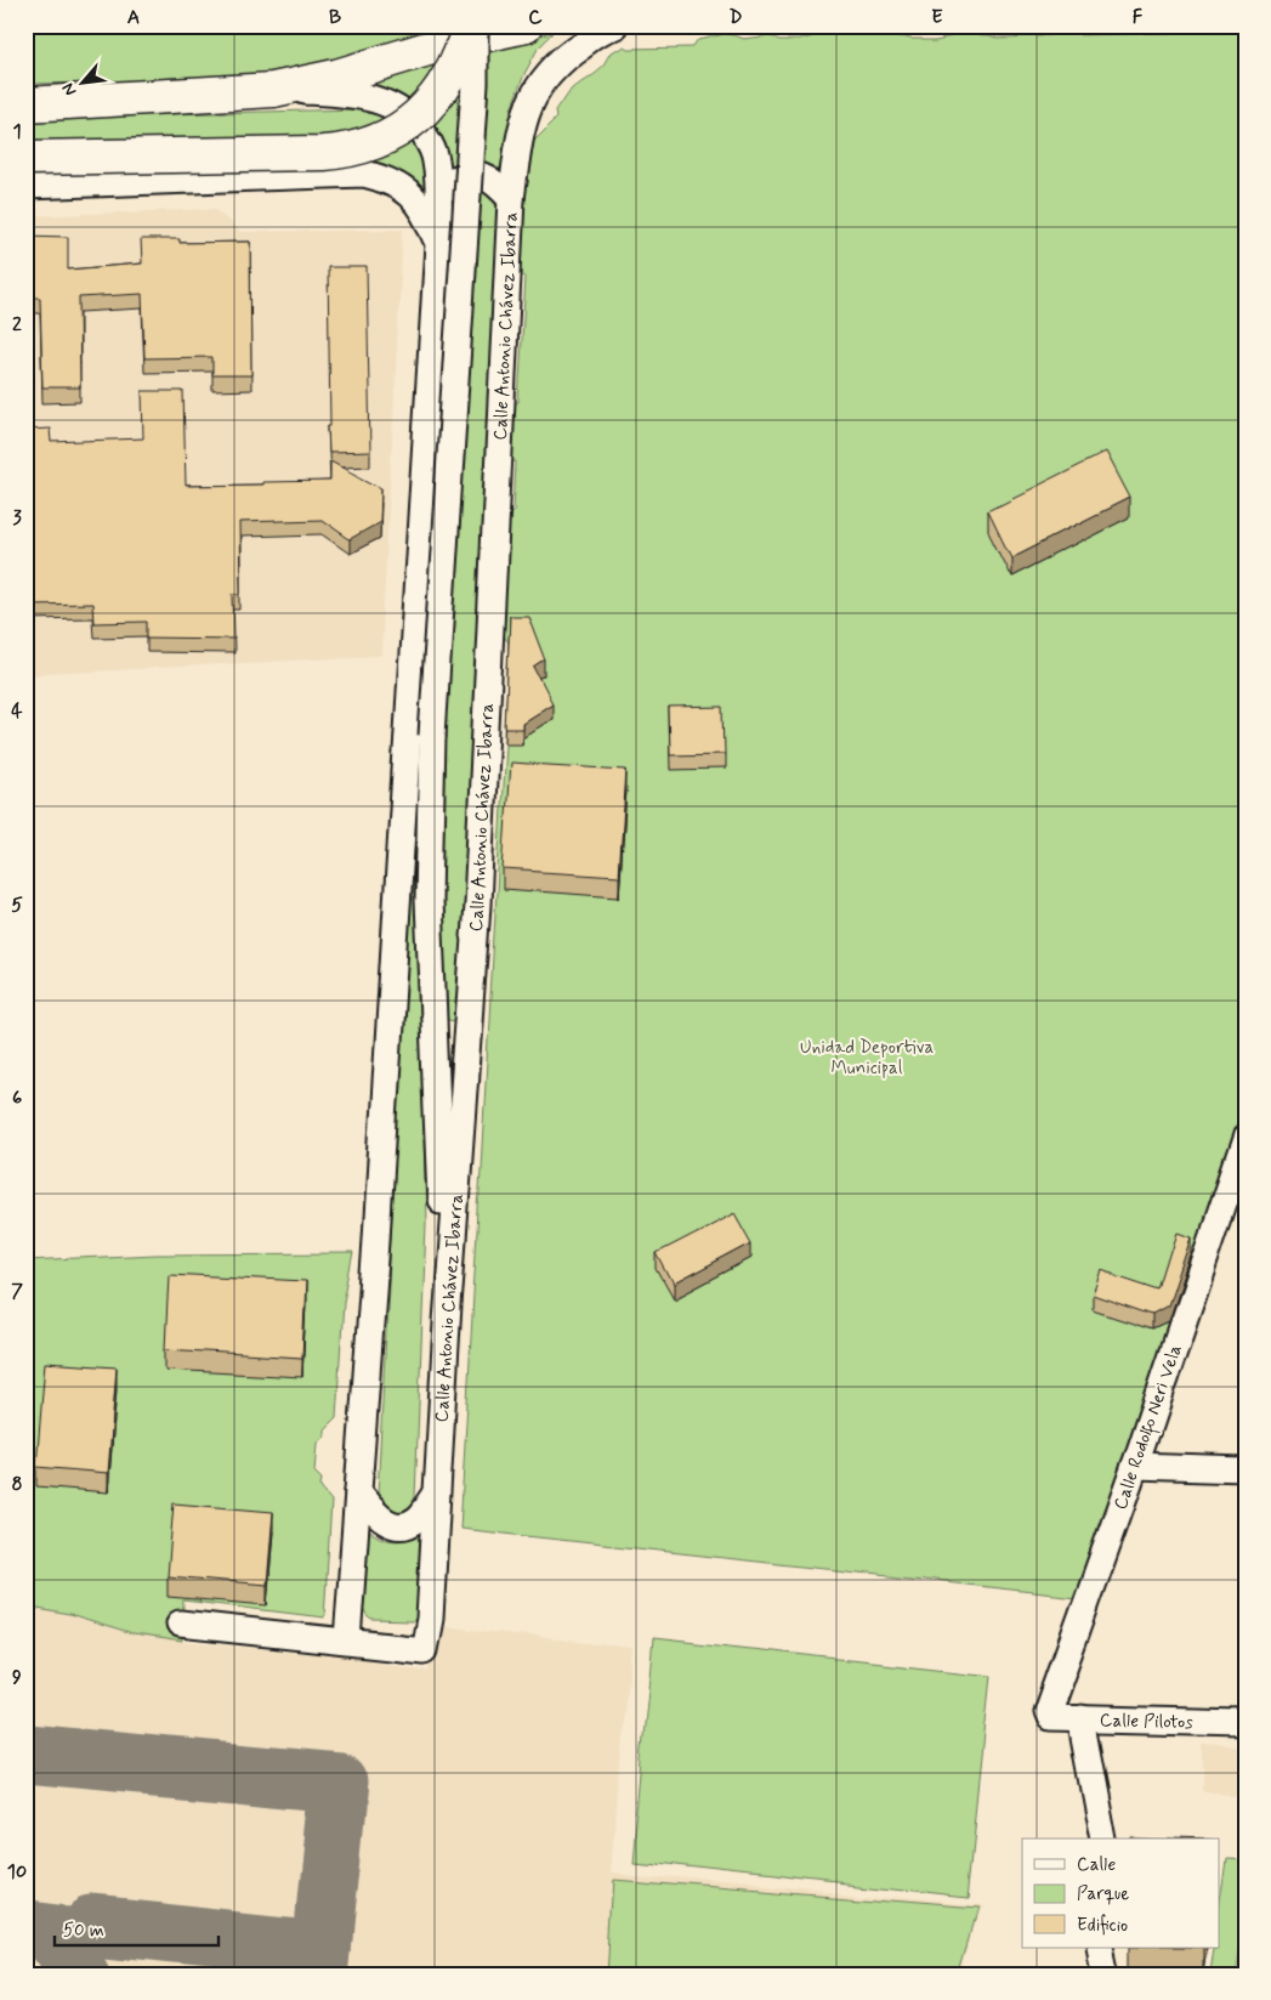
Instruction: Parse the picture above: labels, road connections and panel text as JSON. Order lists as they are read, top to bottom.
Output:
{
  "streets": {
    "street": ["Calle Antonio Chávez Ibarra", "Calle Rodolfo Neri Vela", "Calle Pilotos"]
  },
  "crossings": [
    ["Calle Rodolfo Neri Vela", "Calle Pilotos"]
  ],
  "parks": ["Unidad Deportiva Municipal"],
  "legend": ["Calle", "Parque", "Edificio"],
  "scale_bar": "50 m",
  "north": "bottom left",
  "grid": {
    "columns": [
      "A",
      "B",
      "C",
      "D",
      "E",
      "F"
    ],
    "rows": [
      "1",
      "2",
      "3",
      "4",
      "5",
      "6",
      "7",
      "8",
      "9",
      "10"
    ]
  }
}
